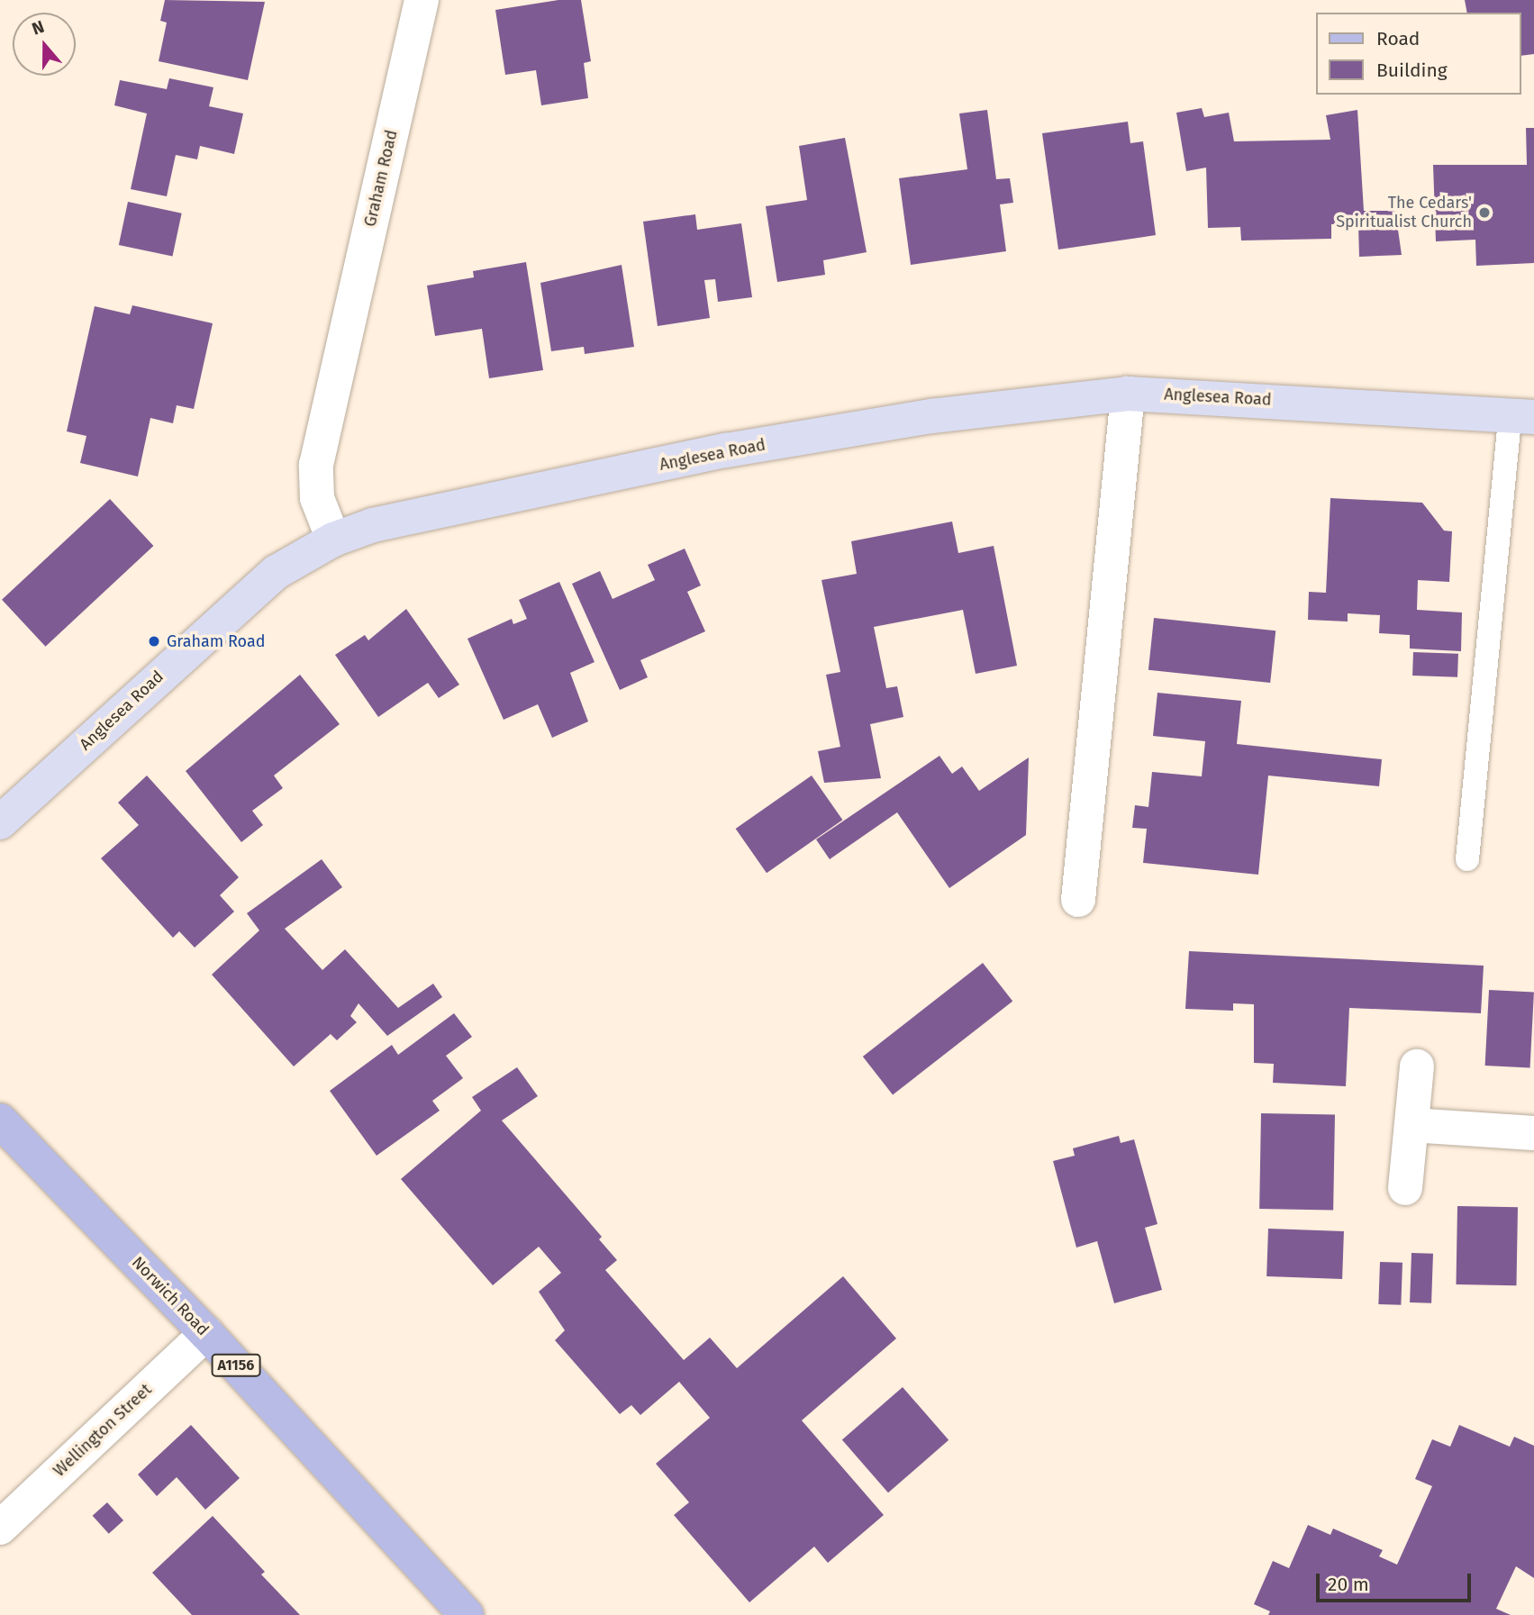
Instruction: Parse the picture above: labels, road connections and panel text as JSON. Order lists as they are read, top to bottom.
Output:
{
  "streets": {
    "main road": ["Norwich Road", "A1156"],
    "street": ["Graham Road", "Anglesea Road", "Wellington Street"]
  },
  "crossings": [
    ["Graham Road", "Anglesea Road"],
    ["Norwich Road", "Wellington Street"]
  ],
  "places": ["The Cedars' Spiritualist Church", "Graham Road"],
  "legend": ["Road", "Building"],
  "scale_bar": "20 m",
  "north": "top"
}
